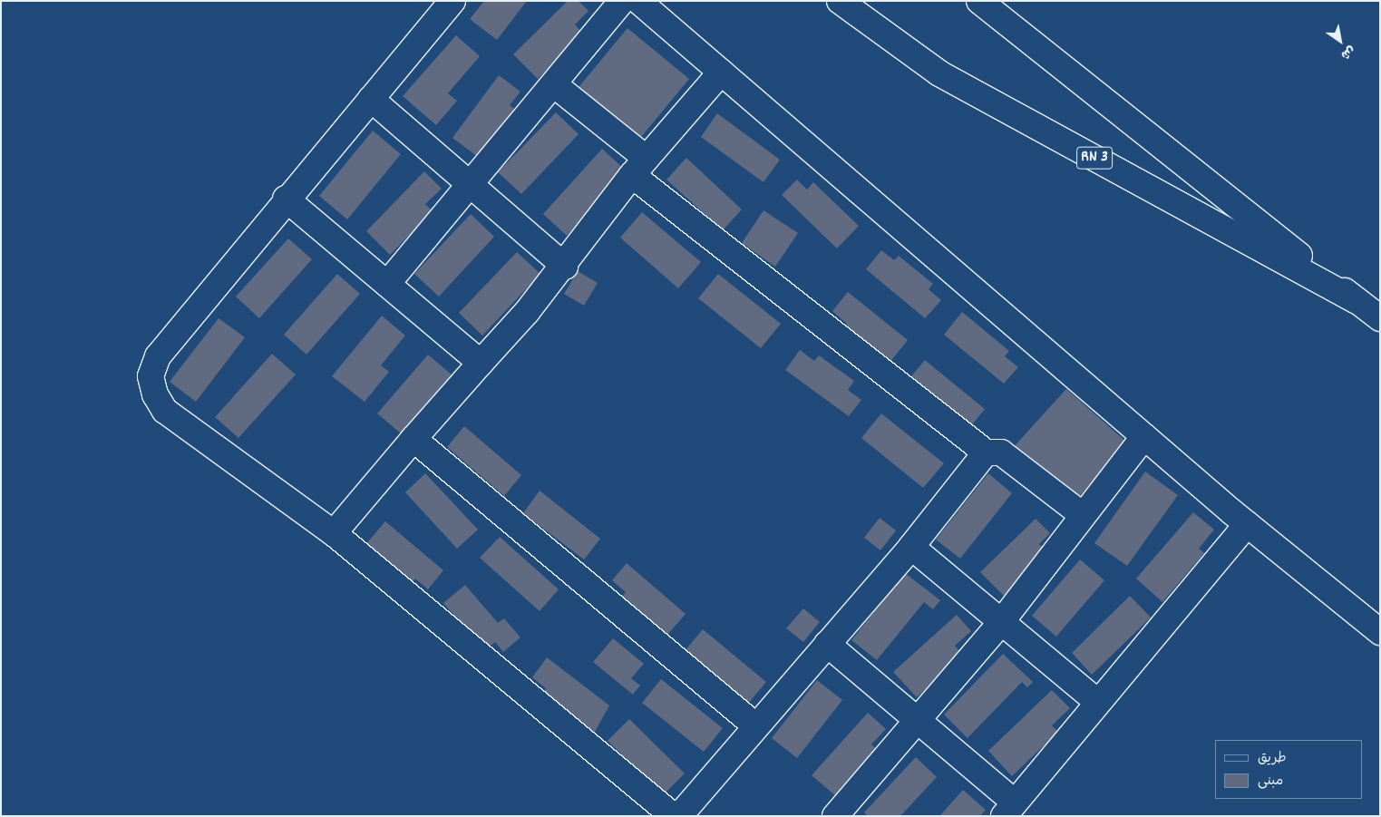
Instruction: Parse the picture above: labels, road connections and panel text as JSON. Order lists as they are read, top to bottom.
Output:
{
  "streets": {
    "street": ["RN 3"]
  },
  "legend": ["طريق", "مبنى"],
  "north": "bottom right"
}
